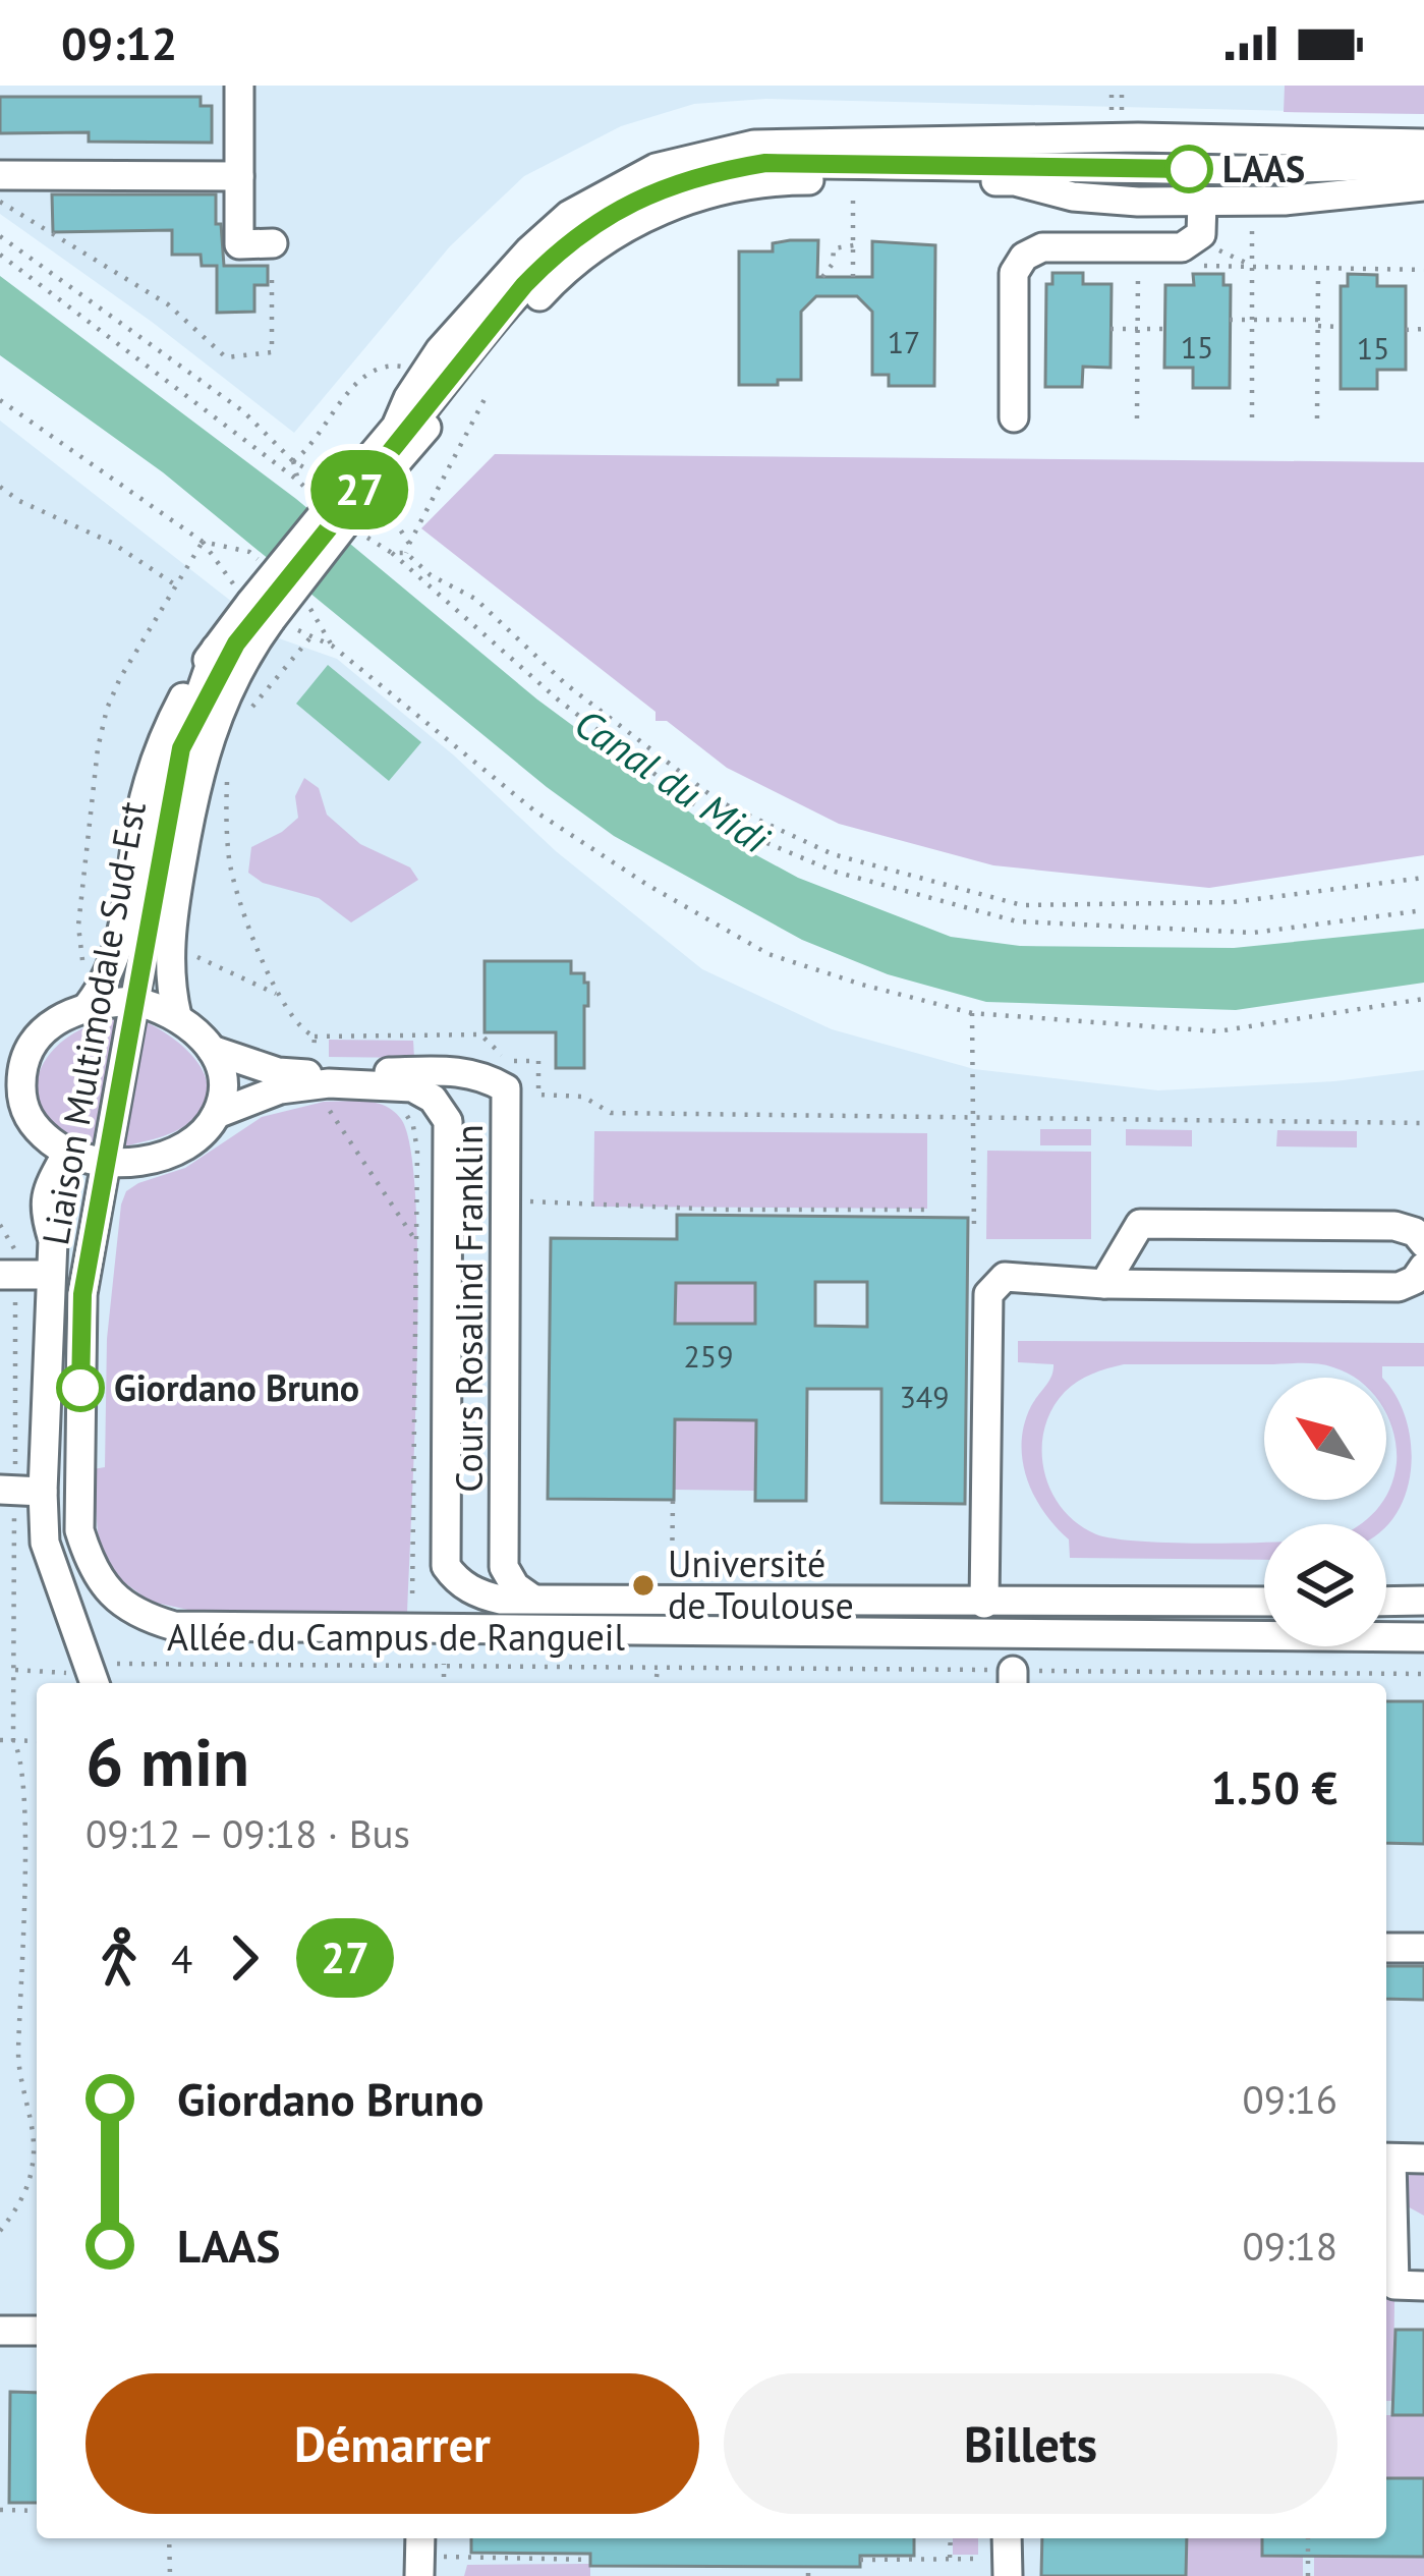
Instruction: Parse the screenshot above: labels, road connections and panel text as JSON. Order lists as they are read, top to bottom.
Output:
{
  "streets": {
    "street": ["Liaison Multimodale Sud-Est", "Cours Rosalind Franklin"],
    "path": ["Allée du Campus de Rangueil"]
  },
  "crossings": [
    ["Liaison Multimodale Sud-Est", "Cours Rosalind Franklin"]
  ],
  "water": ["Canal du Midi"],
  "places": ["LAAS", "Giordano Bruno", "Université de Toulouse"],
  "lines": ["bus line 27"],
  "house_numbers": [
    "17",
    "15",
    "15",
    "259",
    "349"
  ],
  "north": "top left",
  "page": {
    "status": "09:12",
    "on_map": "27",
    "heading": ["6 min", "09:12 – 09:18 · Bus", "1.50 €"],
    "legs": ["4", "27"],
    "list": [
      {
        "name": "Giordano Bruno",
        "value": "09:16"
      },
      {
        "name": "LAAS",
        "value": "09:18"
      }
    ],
    "buttons": ["Démarrer", "Billets"]
  }
}
